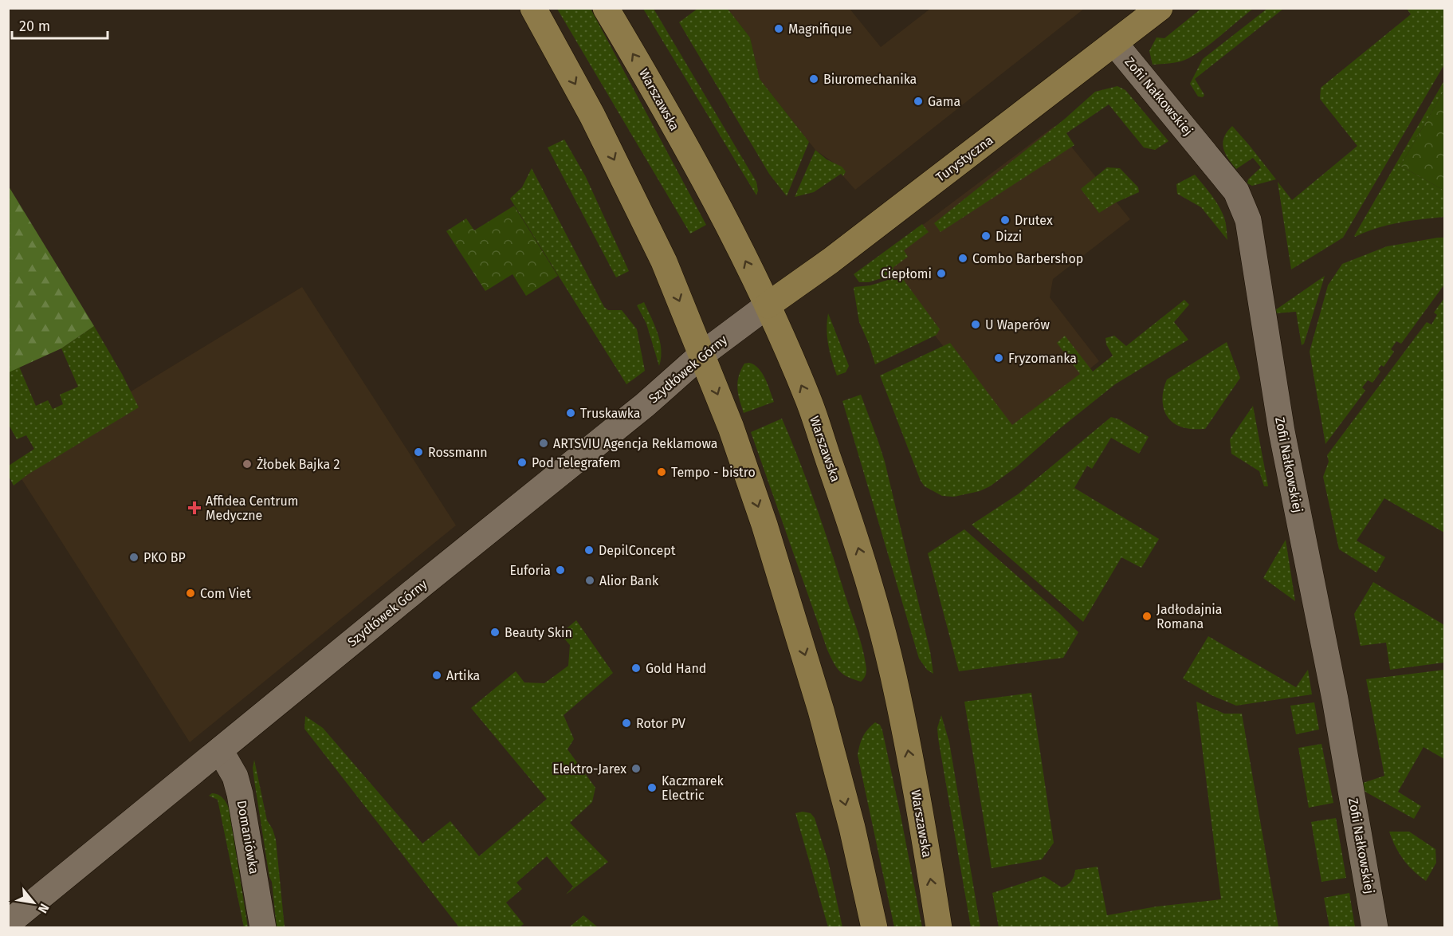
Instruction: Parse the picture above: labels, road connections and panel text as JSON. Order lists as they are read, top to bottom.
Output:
{
  "streets": {
    "main road": ["Warszawska", "Turystyczna"],
    "street": ["Zofii Nałkowskiej", "Szydłówek Górny", "Domaniówka"]
  },
  "crossings": [
    ["Zofii Nałkowskiej", "Turystyczna"],
    ["Warszawska", "Turystyczna"],
    ["Warszawska", "Szydłówek Górny"],
    ["Turystyczna", "Szydłówek Górny"],
    ["Szydłówek Górny", "Domaniówka"]
  ],
  "places": {
    "other": [
      "Magnifique",
      "Biuromechanika",
      "Gama",
      "Drutex",
      "Dizzi",
      "Combo Barbershop",
      "Ciepłomi",
      "U Waperów",
      "Fryzomanka",
      "Truskawka",
      "ARTSVIU Agencja Reklamowa",
      "Rossmann",
      "Pod Telegrafem",
      "Żłobek Bajka 2",
      "Tempo - bistro",
      "DepilConcept",
      "PKO BP",
      "Euforia",
      "Alior Bank",
      "Com Viet",
      "Jadłodajnia Romana",
      "Beauty Skin",
      "Gold Hand",
      "Artika",
      "Rotor PV",
      "Elektro-Jarex",
      "Kaczmarek Electric"
    ],
    "health": ["Affidea Centrum Medyczne"]
  },
  "scale_bar": "20 m",
  "north": "bottom right"
}
